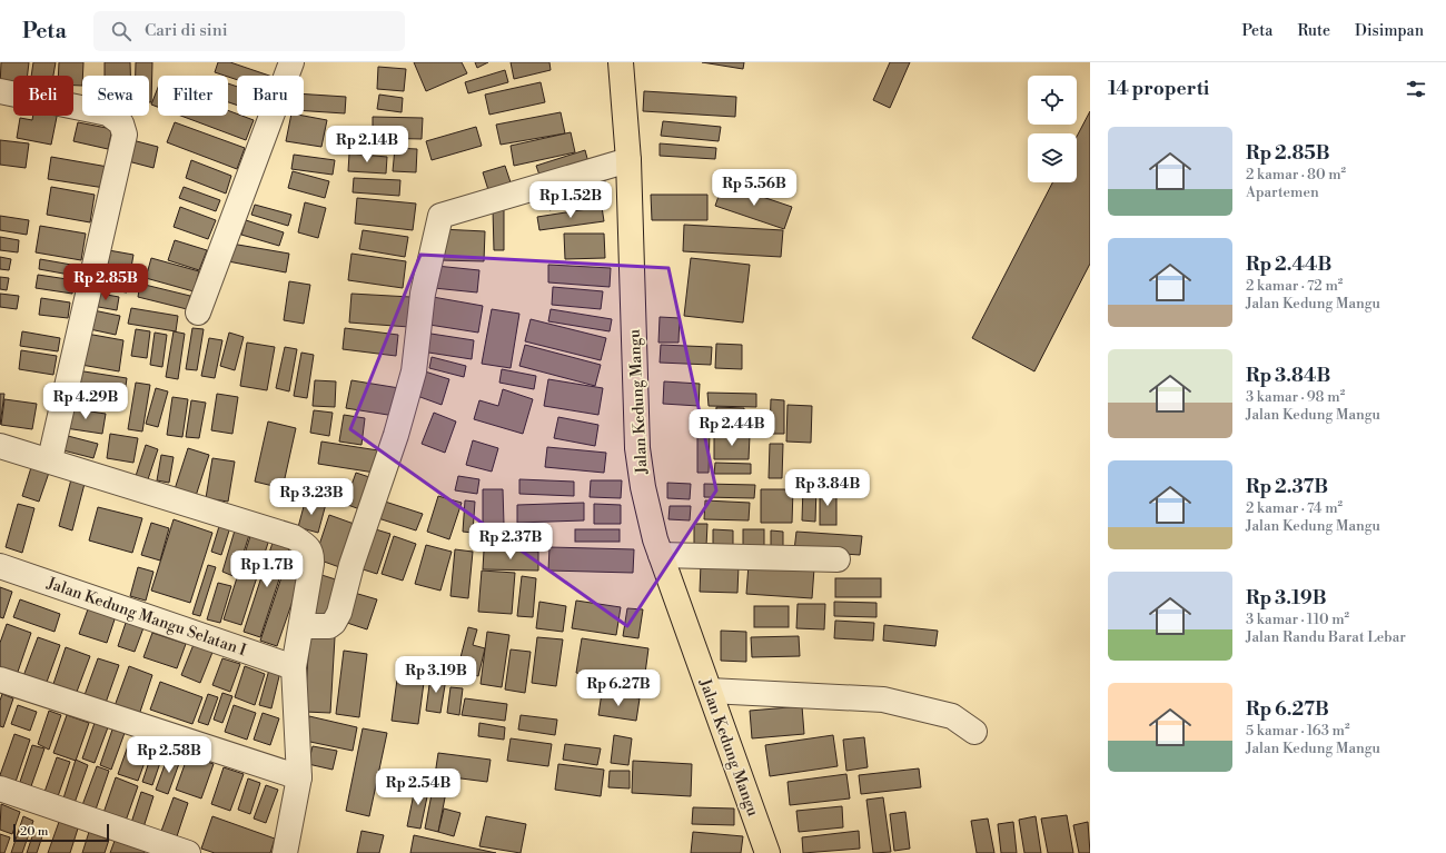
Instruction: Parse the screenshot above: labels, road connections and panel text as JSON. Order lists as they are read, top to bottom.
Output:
{
  "streets": {
    "main road": ["Jalan Kedung Mangu"],
    "street": ["Jalan Kedung Mangu Selatan I"]
  },
  "scale_bar": "20 m",
  "page": {
    "header": "Peta",
    "search": "Cari di sini",
    "nav": ["Peta", "Rute", "Disimpan"],
    "heading": "14 properti",
    "chip": [
      "Beli",
      "Sewa",
      "Filter",
      "Baru"
    ],
    "list": [
      {
        "name": "Rp 2.85B",
        "note": "2 kamar · 80 m² · Apartemen"
      },
      {
        "name": "Rp 2.44B",
        "note": "2 kamar · 72 m² · Jalan Kedung Mangu"
      },
      {
        "name": "Rp 3.84B",
        "note": "3 kamar · 98 m² · Jalan Kedung Mangu"
      },
      {
        "name": "Rp 2.37B",
        "note": "2 kamar · 74 m² · Jalan Kedung Mangu"
      },
      {
        "name": "Rp 3.19B",
        "note": "3 kamar · 110 m² · Jalan Randu Barat Lebar"
      },
      {
        "name": "Rp 6.27B",
        "note": "5 kamar · 163 m² · Jalan Kedung Mangu"
      }
    ],
    "price": [
      "Rp 2.14B",
      "Rp 5.56B",
      "Rp 1.52B",
      "Rp 2.85B",
      "Rp 4.29B",
      "Rp 2.44B",
      "Rp 3.84B",
      "Rp 3.23B",
      "Rp 2.37B",
      "Rp 1.7B",
      "Rp 3.19B",
      "Rp 6.27B",
      "Rp 2.58B",
      "Rp 2.54B"
    ],
    "scale": "20 m"
  }
}
